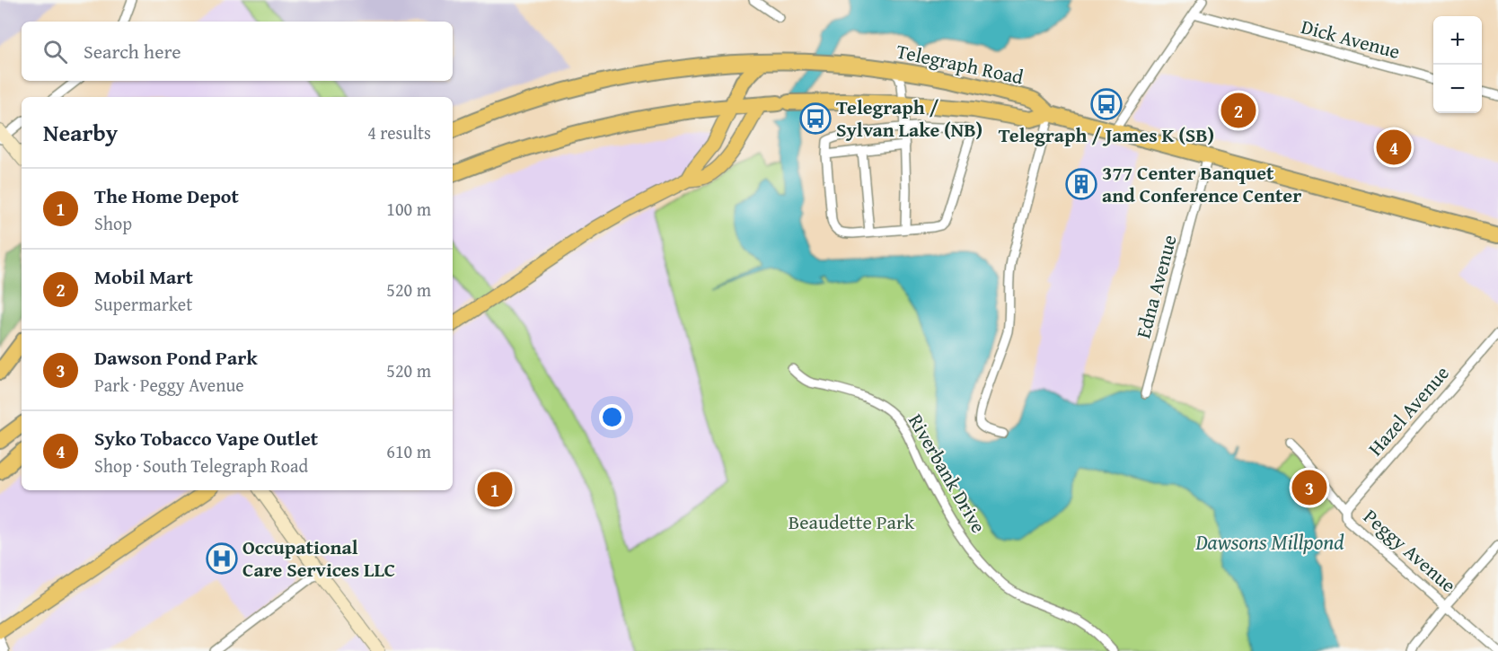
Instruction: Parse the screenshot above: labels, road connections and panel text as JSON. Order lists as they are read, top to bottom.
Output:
{
  "streets": {
    "highway": ["Telegraph Road"],
    "street": [
      "Dick Avenue",
      "Edna Avenue",
      "Hazel Avenue",
      "Riverbank Drive",
      "Peggy Avenue"
    ]
  },
  "crossings": [
    ["Hazel Avenue", "Peggy Avenue"]
  ],
  "water": ["Dawsons Millpond"],
  "parks": ["Beaudette Park"],
  "places": {
    "bus stop": ["Telegraph / James K (SB)", "Telegraph / Sylvan Lake (NB)"],
    "building": ["377 Center Banquet and Conference Center"],
    "hospital": ["Occupational Care Services LLC"]
  },
  "page": {
    "map_buttons": ["+", "−"],
    "search": "Search here",
    "pins": [
      "2",
      "4",
      "3",
      "1"
    ],
    "heading": ["Nearby", "4 results"],
    "list": [
      {
        "mark": "1",
        "name": "The Home Depot",
        "note": "Shop",
        "value": "100 m"
      },
      {
        "mark": "2",
        "name": "Mobil Mart",
        "note": "Supermarket",
        "value": "520 m"
      },
      {
        "mark": "3",
        "name": "Dawson Pond Park",
        "note": "Park · Peggy Avenue",
        "value": "520 m"
      },
      {
        "mark": "4",
        "name": "Syko Tobacco Vape Outlet",
        "note": "Shop · South Telegraph Road",
        "value": "610 m"
      }
    ]
  }
}
